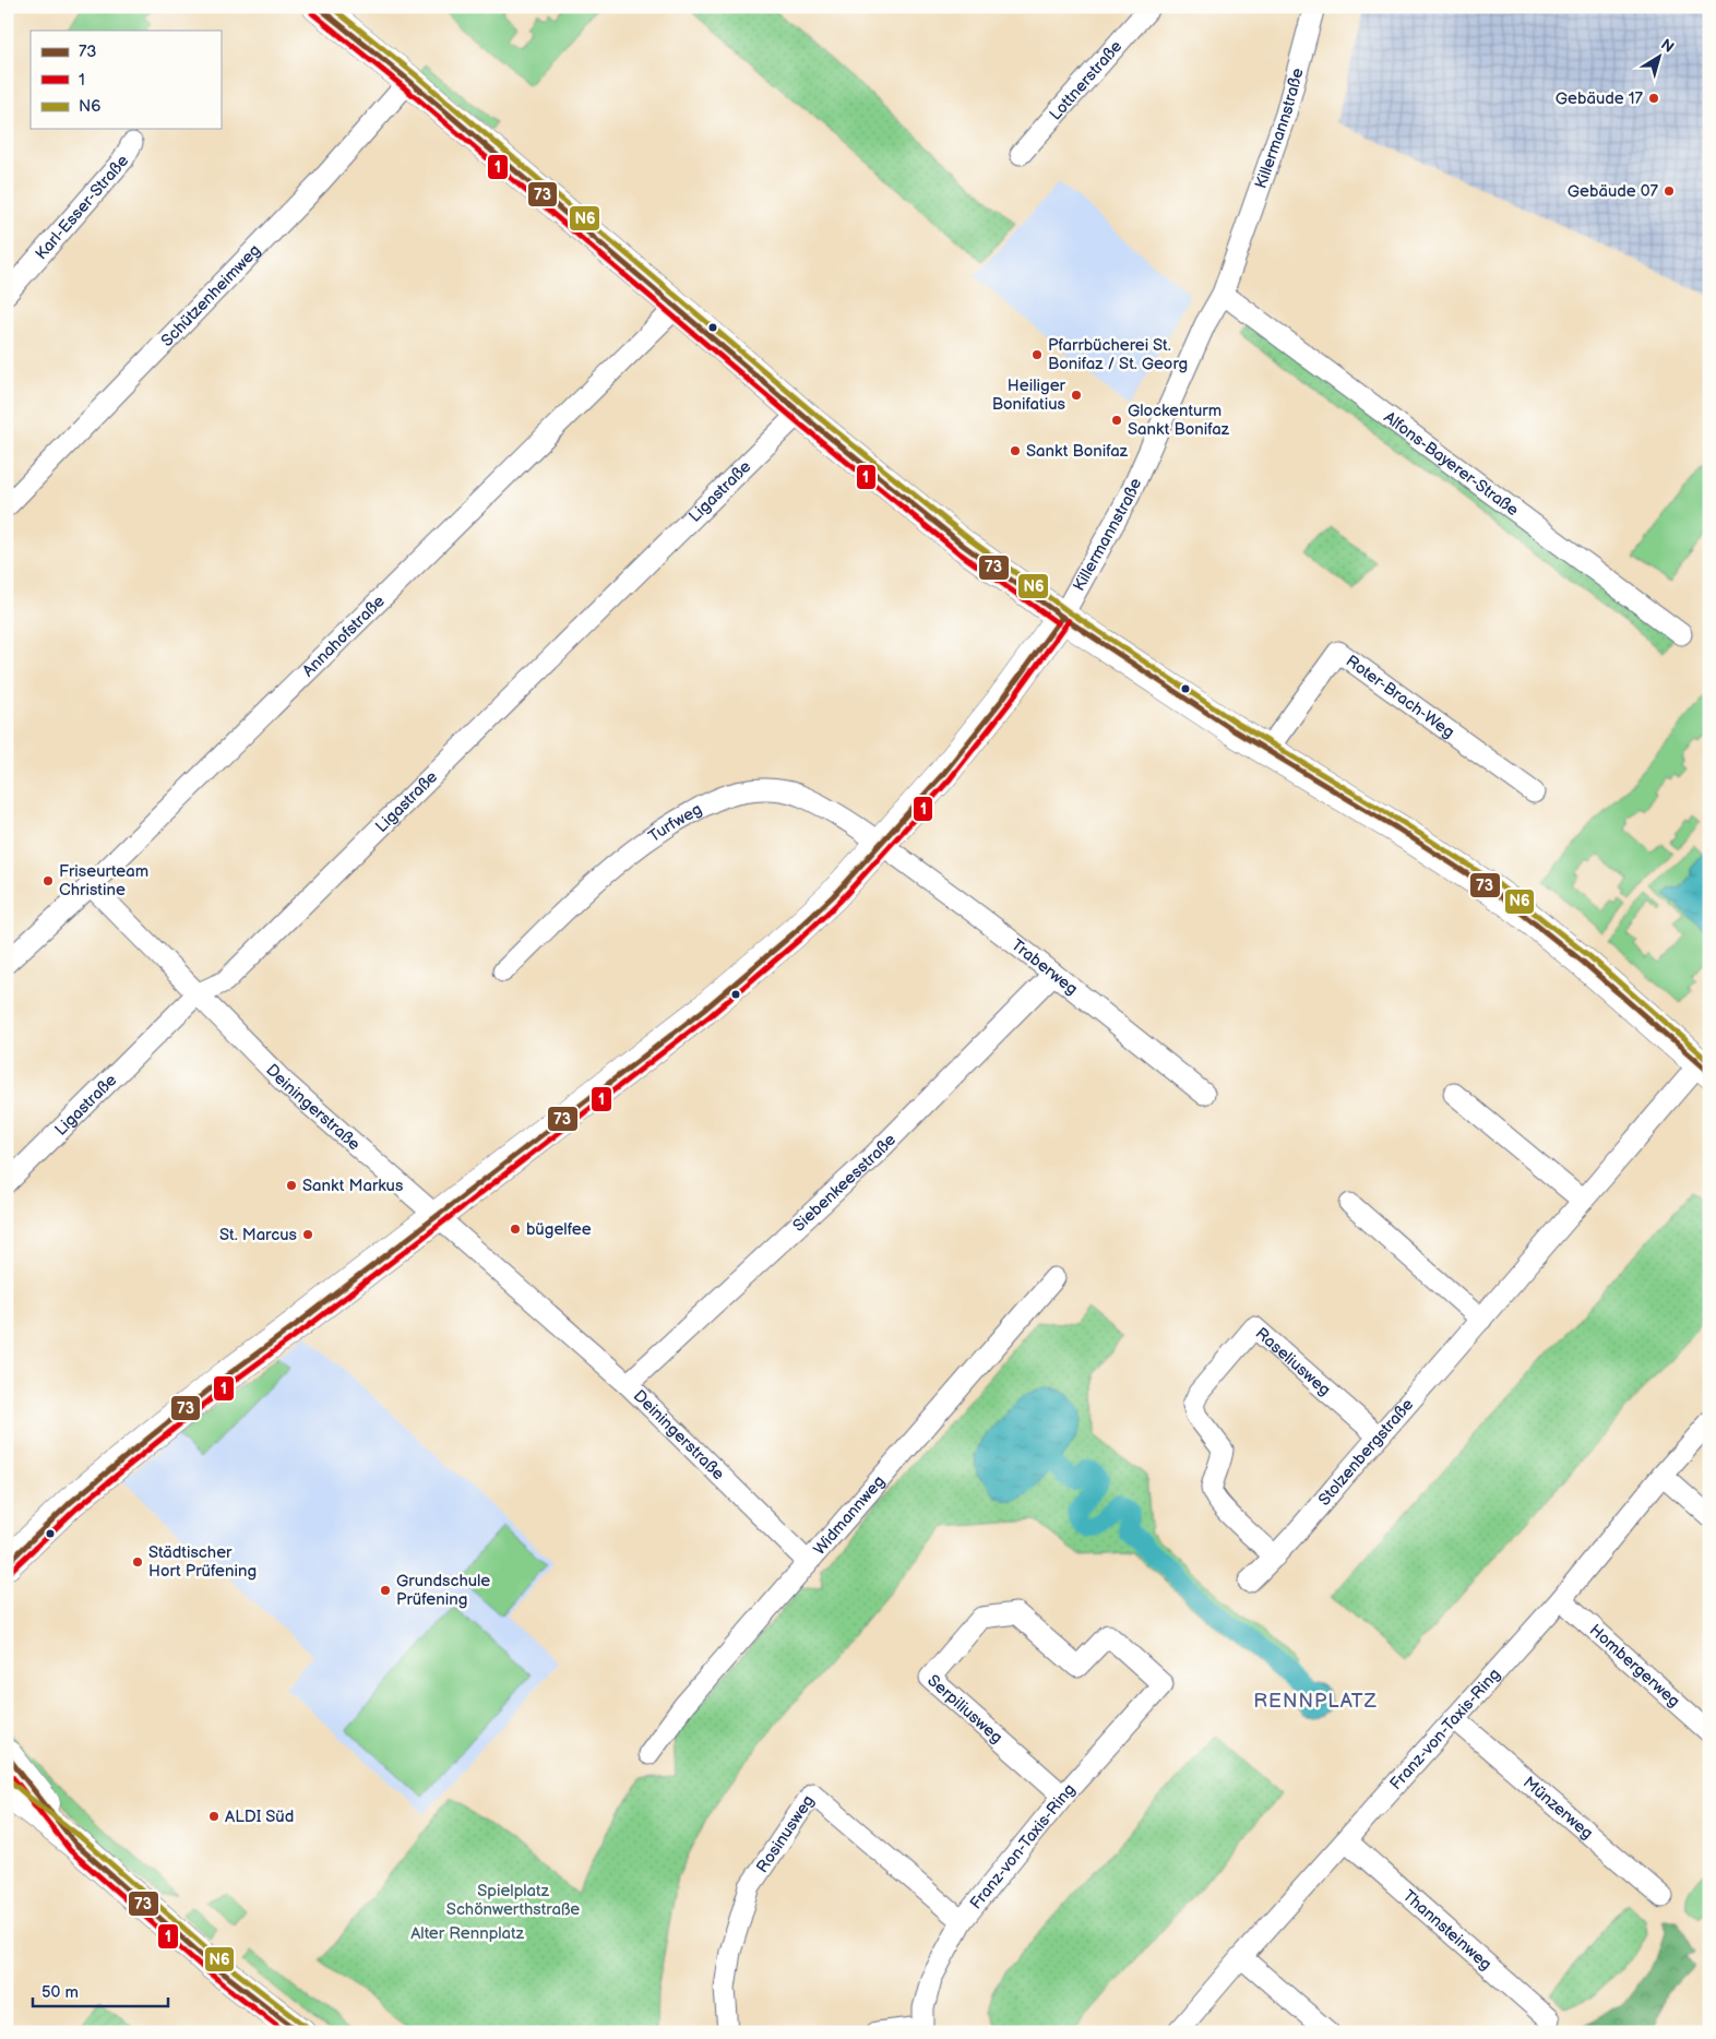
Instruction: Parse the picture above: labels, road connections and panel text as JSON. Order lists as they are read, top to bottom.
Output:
{
  "streets": {
    "street": [
      "Lottnerstraße",
      "Killermannstraße",
      "Karl-Esser-Straße",
      "Schützenheimweg",
      "Alfons-Bayerer-Straße",
      "Ligastraße",
      "Annahofstraße",
      "Roter-Brach-Weg",
      "Turfweg",
      "Traberweg",
      "Deiningerstraße",
      "Siebenkeesstraße",
      "Raseliusweg",
      "Stolzenbergstraße",
      "Widmannweg",
      "Hombergerweg",
      "Serpiliusweg",
      "Franz-von-Taxis-Ring",
      "Münzerweg",
      "Rosinusweg",
      "Thannsteinweg"
    ]
  },
  "crossings": [
    ["Killermannstraße", "Alfons-Bayerer-Straße"],
    ["Killermannstraße", "Turfweg"],
    ["Killermannstraße", "Traberweg"],
    ["Killermannstraße", "Deiningerstraße"],
    ["Ligastraße", "Deiningerstraße"],
    ["Annahofstraße", "Deiningerstraße"],
    ["Turfweg", "Traberweg"],
    ["Traberweg", "Siebenkeesstraße"],
    ["Deiningerstraße", "Siebenkeesstraße"],
    ["Deiningerstraße", "Widmannweg"],
    ["Raseliusweg", "Stolzenbergstraße"],
    ["Hombergerweg", "Franz-von-Taxis-Ring"],
    ["Serpiliusweg", "Franz-von-Taxis-Ring"],
    ["Franz-von-Taxis-Ring", "Münzerweg"],
    ["Franz-von-Taxis-Ring", "Rosinusweg"],
    ["Franz-von-Taxis-Ring", "Thannsteinweg"]
  ],
  "districts": ["RENNPLATZ"],
  "parks": ["Spielplatz Schönwerthstraße", "Alter Rennplatz"],
  "places": [
    "Gebäude 17",
    "Gebäude 07",
    "Pfarrbücherei St. Bonifaz / St. Georg",
    "Heiliger Bonifatius",
    "Glockenturm Sankt Bonifaz",
    "Sankt Bonifaz",
    "Friseurteam Christine",
    "Sankt Markus",
    "bügelfee",
    "St. Marcus",
    "Städtischer Hort Prüfening",
    "Grundschule Prüfening",
    "ALDI Süd"
  ],
  "lines": ["transit line 73", "transit line N6", "transit line 1"],
  "legend": ["73", "1", "N6"],
  "scale_bar": "50 m",
  "north": "top right"
}
